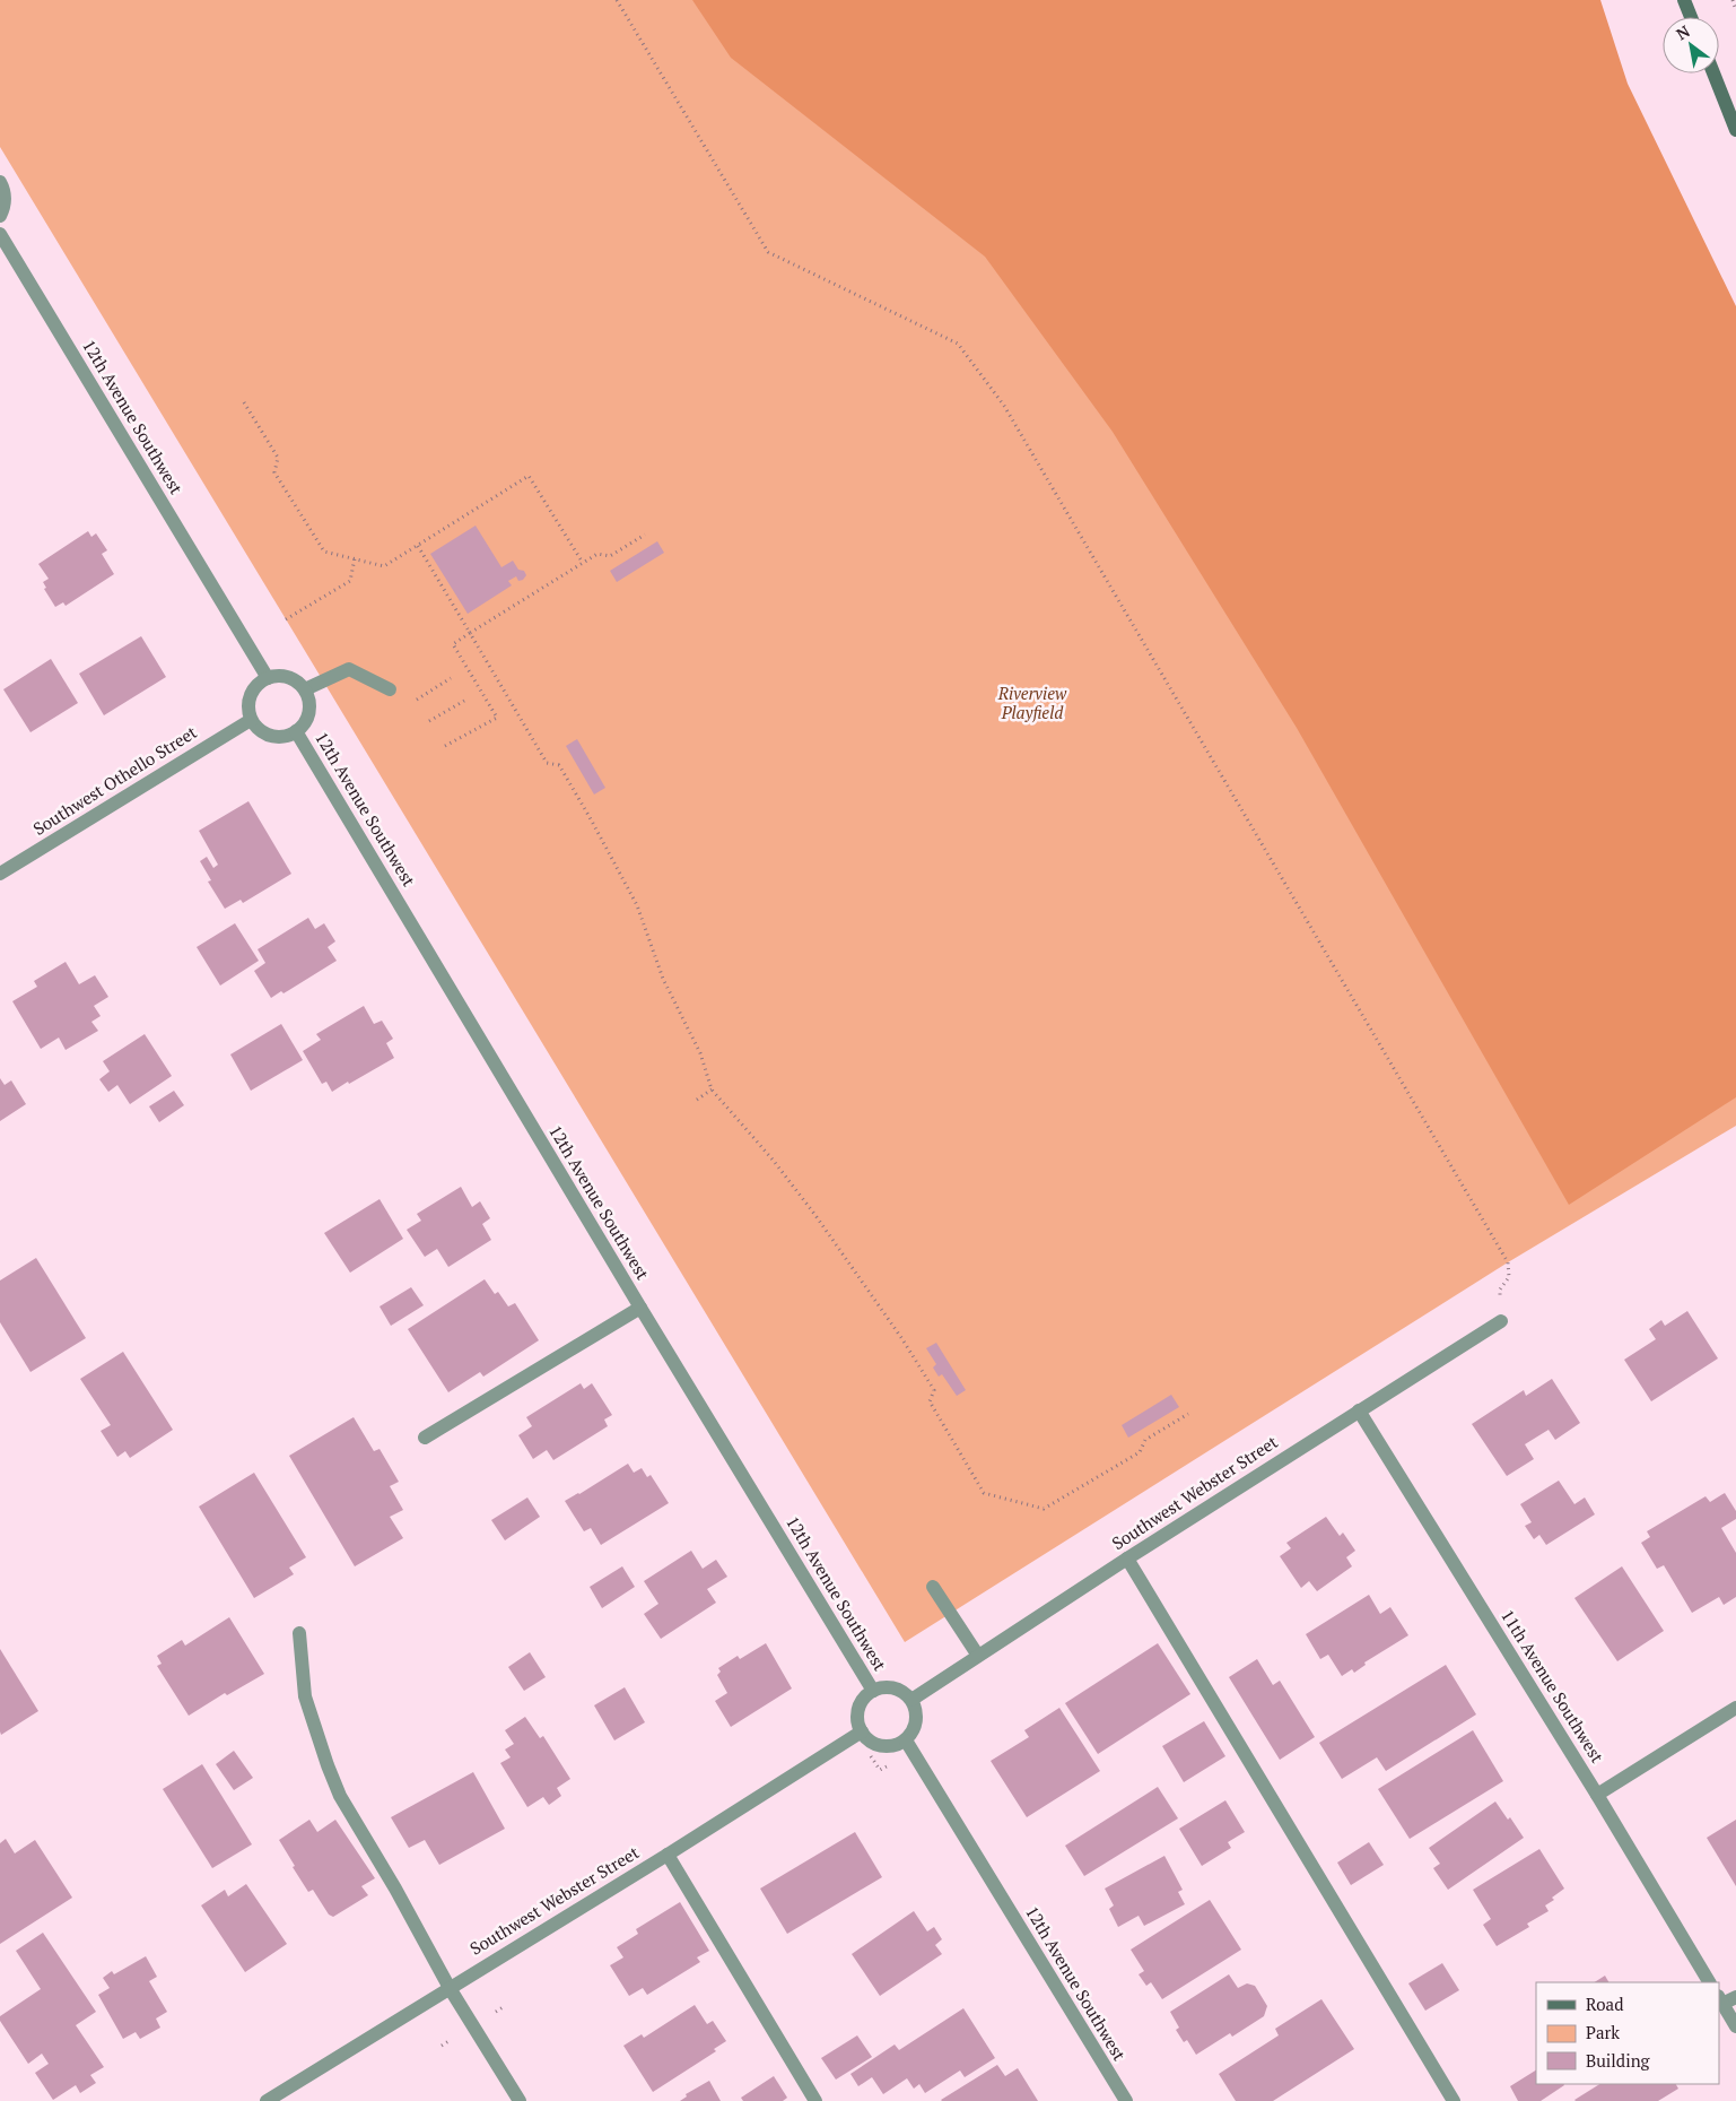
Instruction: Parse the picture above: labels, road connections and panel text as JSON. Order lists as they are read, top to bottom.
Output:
{
  "streets": {
    "street": [
      "12th Avenue Southwest",
      "Southwest Othello Street",
      "Southwest Webster Street",
      "11th Avenue Southwest"
    ]
  },
  "crossings": [
    ["12th Avenue Southwest", "Southwest Othello Street"],
    ["12th Avenue Southwest", "Southwest Webster Street"],
    ["Southwest Webster Street", "11th Avenue Southwest"]
  ],
  "parks": ["Riverview Playfield"],
  "legend": ["Road", "Park", "Building"],
  "north": "top left"
}
